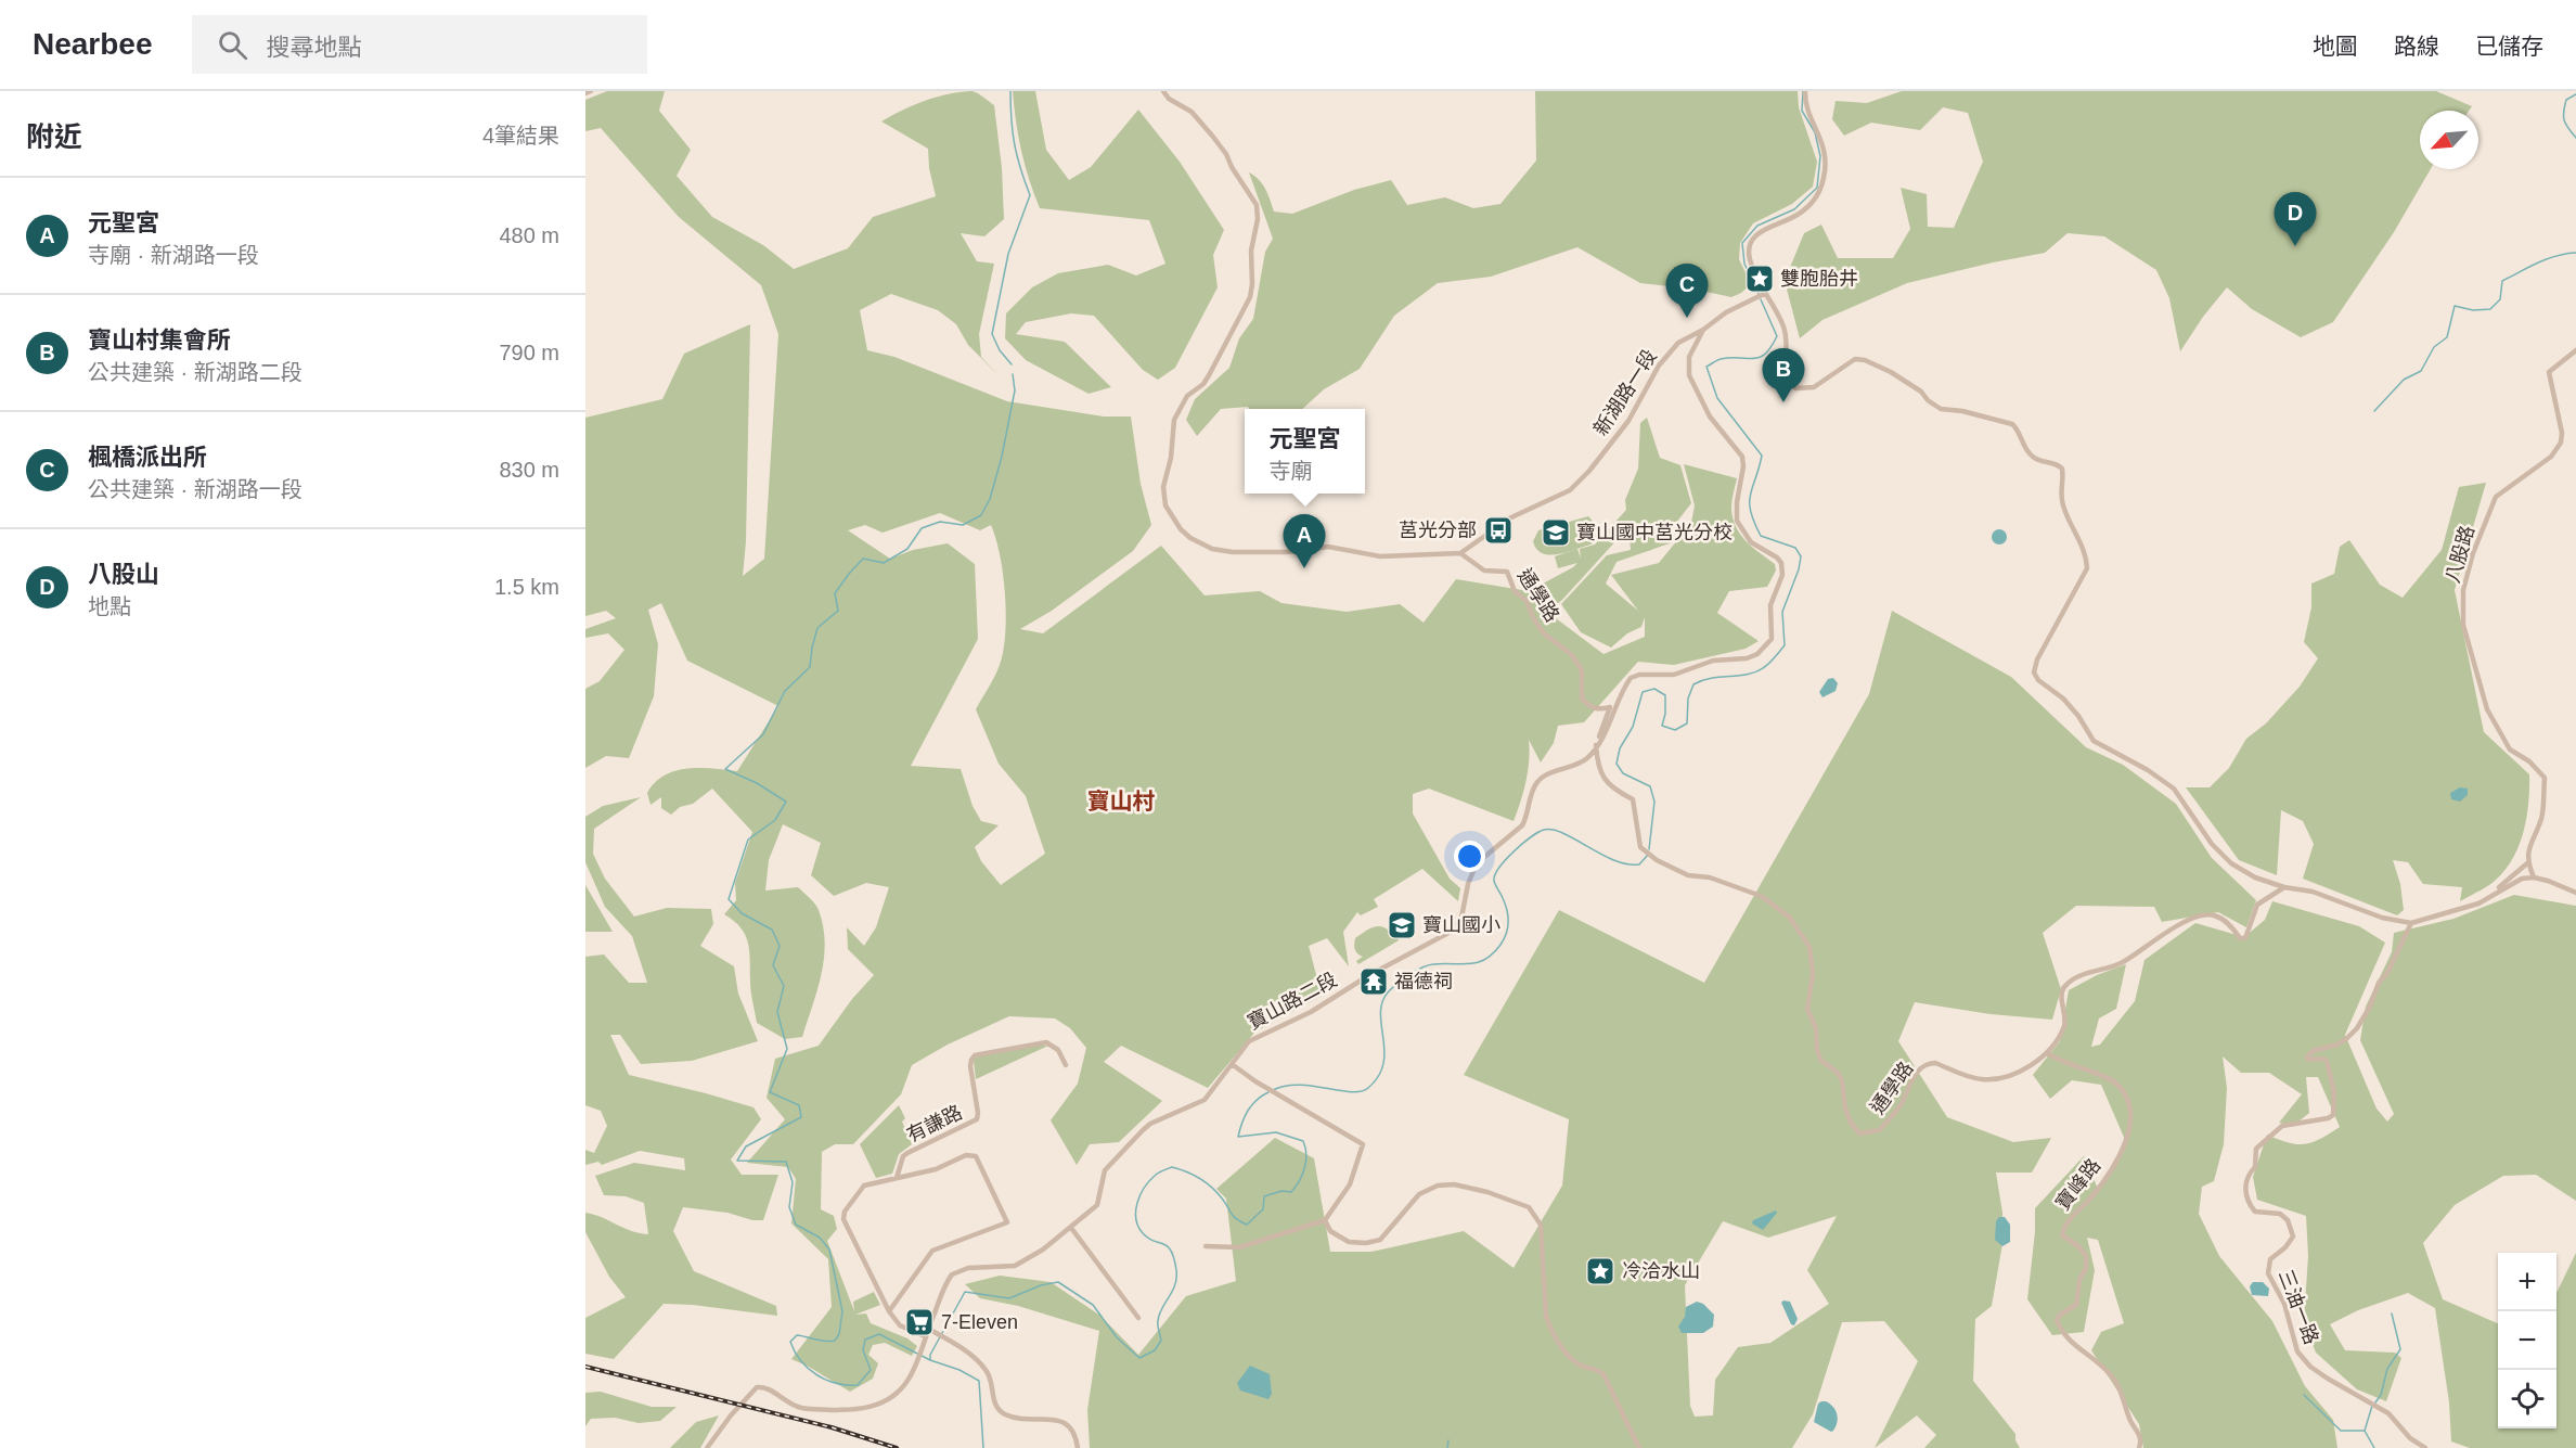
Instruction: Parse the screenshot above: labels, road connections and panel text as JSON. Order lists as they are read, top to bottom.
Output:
{
  "streets": {
    "street": [
      "新湖路一段",
      "八股路",
      "通學路",
      "寶山路二段",
      "有謙路",
      "寶峰路",
      "三油一路"
    ]
  },
  "crossings": [
    ["新湖路一段", "通學路"],
    ["新湖路一段", "寶山路二段"],
    ["通學路", "寶山路二段"],
    ["通學路", "寶峰路"]
  ],
  "districts": ["寶山村"],
  "places": {
    "place": ["雙胞胎井", "冷洽水山"],
    "bus stop": ["莒光分部"],
    "school or university": ["寶山國中莒光分校", "寶山國小"],
    "temple": ["福德祠"],
    "supermarket": ["7-Eleven"]
  },
  "north": "bottom left",
  "page": {
    "header": "Nearbee",
    "search": "搜尋地點",
    "nav": ["地圖", "路線", "已儲存"],
    "heading": ["附近", "4筆結果"],
    "list": [
      {
        "mark": "A",
        "name": "元聖宮",
        "note": "寺廟 · 新湖路一段",
        "value": "480 m"
      },
      {
        "mark": "B",
        "name": "寶山村集會所",
        "note": "公共建築 · 新湖路二段",
        "value": "790 m"
      },
      {
        "mark": "C",
        "name": "楓橋派出所",
        "note": "公共建築 · 新湖路一段",
        "value": "830 m"
      },
      {
        "mark": "D",
        "name": "八股山",
        "note": "地點",
        "value": "1.5 km"
      }
    ],
    "pins": [
      "D",
      "C",
      "B",
      "A"
    ],
    "popup": ["元聖宮", "寺廟"],
    "map_buttons": ["+", "−"]
  }
}
